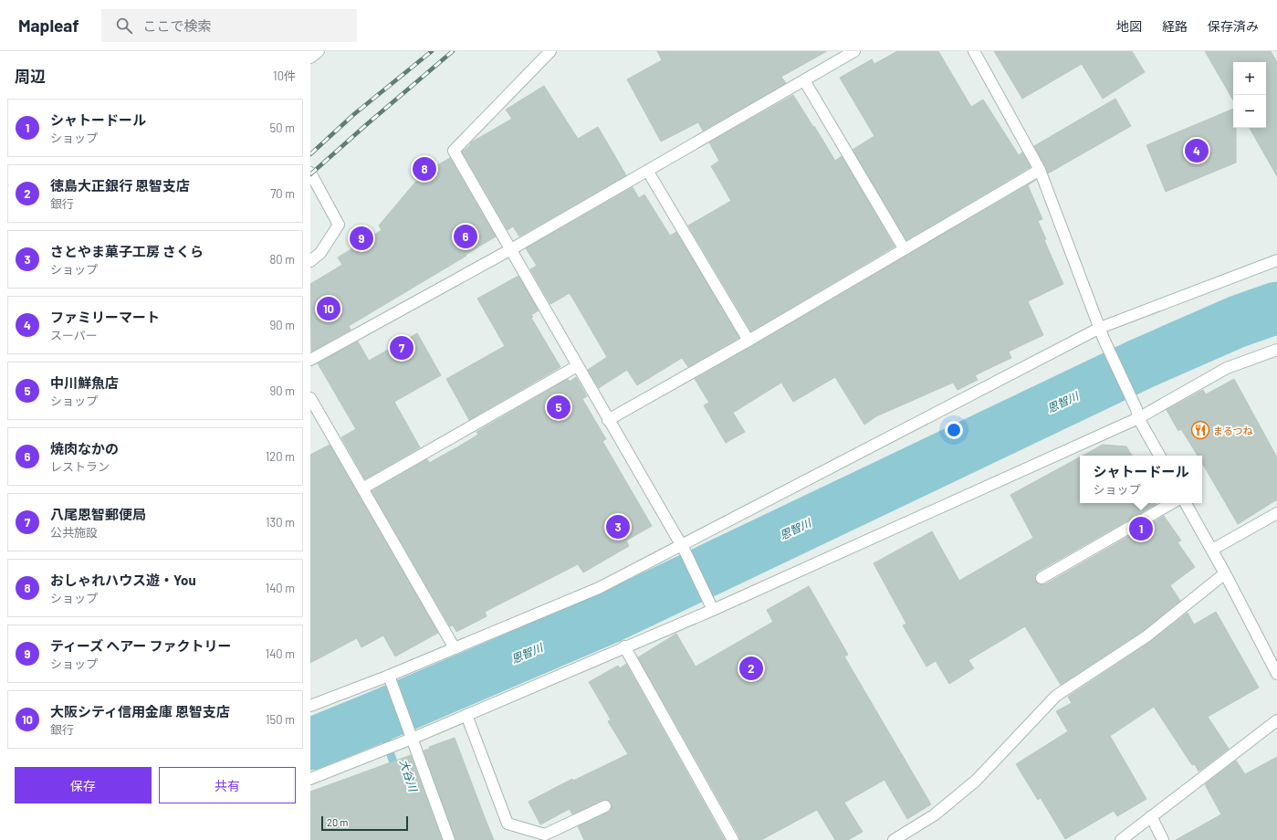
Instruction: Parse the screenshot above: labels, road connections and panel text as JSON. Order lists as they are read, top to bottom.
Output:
{
  "water": ["恩智川", "大谷川"],
  "places": {
    "restaurant": ["まるつね"]
  },
  "scale_bar": "20 m",
  "page": {
    "header": "Mapleaf",
    "search": "ここで検索",
    "nav": ["地図", "経路", "保存済み"],
    "heading": ["周辺", "10件"],
    "map_buttons": ["+", "−"],
    "list": [
      {
        "mark": "1",
        "name": "シャトードール",
        "note": "ショップ",
        "value": "50 m"
      },
      {
        "mark": "2",
        "name": "徳島大正銀行 恩智支店",
        "note": "銀行",
        "value": "70 m"
      },
      {
        "mark": "3",
        "name": "さとやま菓子工房 さくら",
        "note": "ショップ",
        "value": "80 m"
      },
      {
        "mark": "4",
        "name": "ファミリーマート",
        "note": "スーパー",
        "value": "90 m"
      },
      {
        "mark": "5",
        "name": "中川鮮魚店",
        "note": "ショップ",
        "value": "90 m"
      },
      {
        "mark": "6",
        "name": "焼肉なかの",
        "note": "レストラン",
        "value": "120 m"
      },
      {
        "mark": "7",
        "name": "八尾恩智郵便局",
        "note": "公共施設",
        "value": "130 m"
      },
      {
        "mark": "8",
        "name": "おしゃれハウス遊・You",
        "note": "ショップ",
        "value": "140 m"
      },
      {
        "mark": "9",
        "name": "ティーズ ヘアー ファクトリー",
        "note": "ショップ",
        "value": "140 m"
      },
      {
        "mark": "10",
        "name": "大阪シティ信用金庫 恩智支店",
        "note": "銀行",
        "value": "150 m"
      }
    ],
    "pins": [
      "4",
      "8",
      "6",
      "9",
      "10",
      "7",
      "5",
      "3",
      "1",
      "2"
    ],
    "popup": ["シャトードール", "ショップ"],
    "buttons": ["保存", "共有"],
    "scale": "20 m"
  }
}
